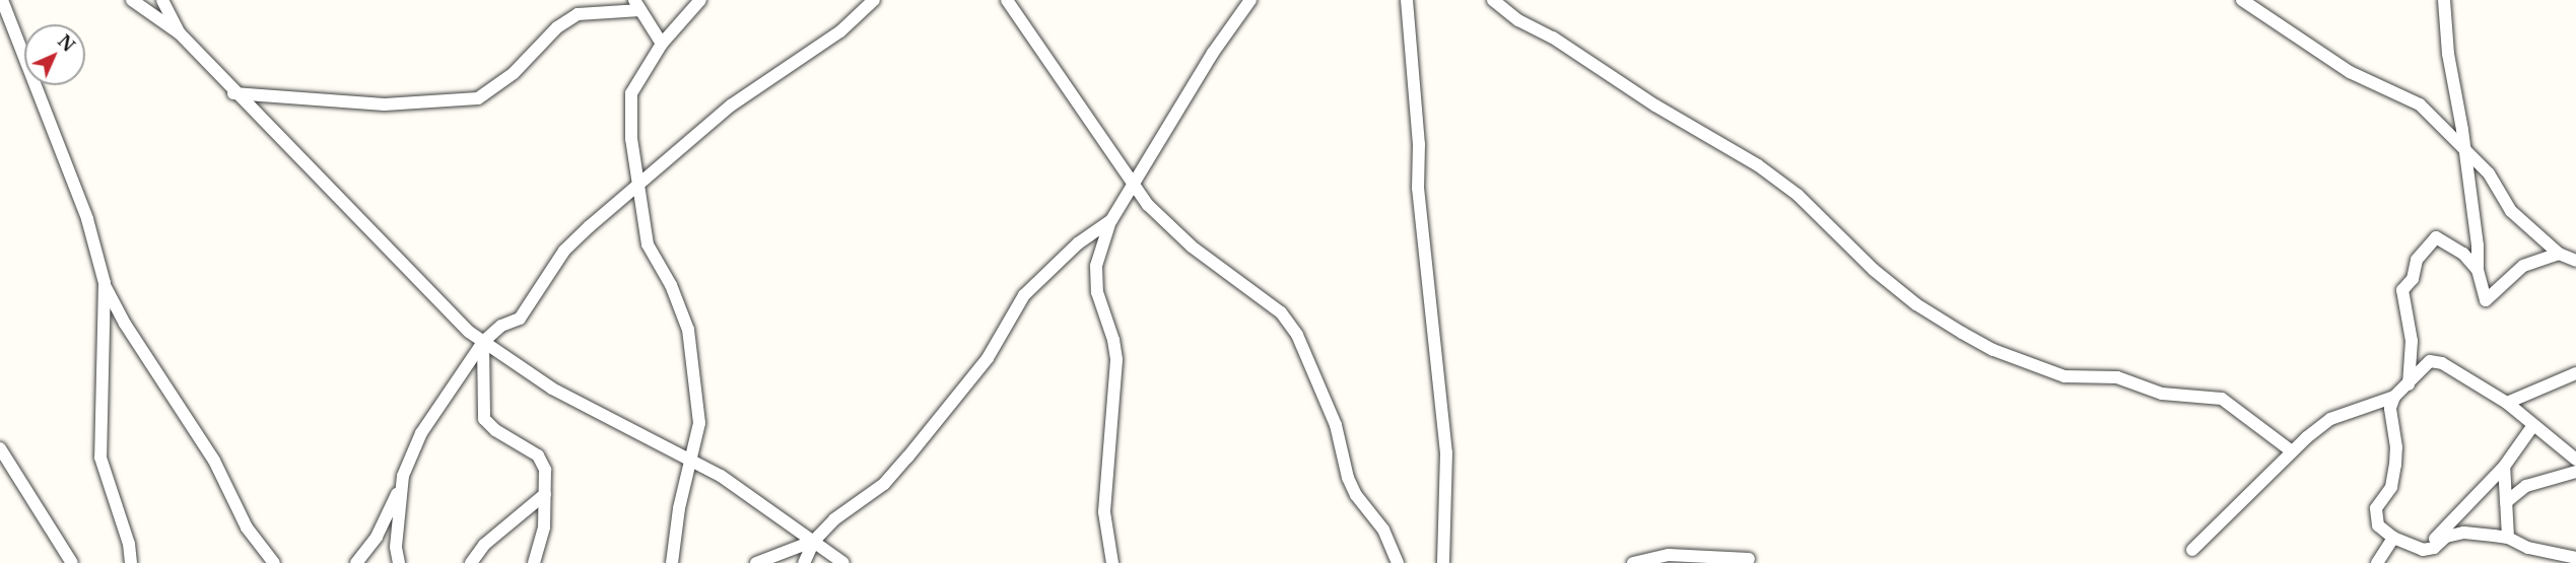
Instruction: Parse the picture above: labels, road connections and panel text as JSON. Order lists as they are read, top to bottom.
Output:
{
  "north": "top right"
}
